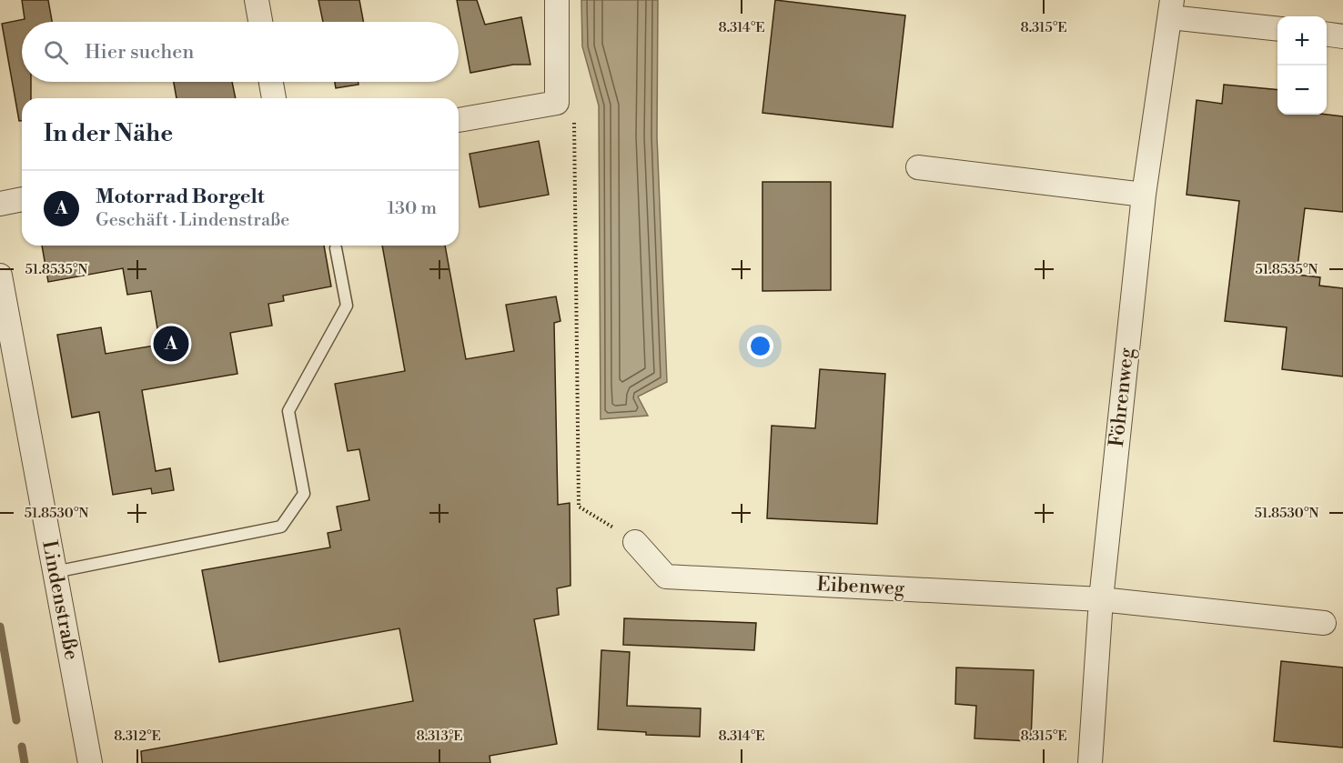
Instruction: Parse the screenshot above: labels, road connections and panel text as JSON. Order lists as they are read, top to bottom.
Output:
{
  "streets": {
    "street": ["Föhrenweg", "Eibenweg", "Lindenstraße"]
  },
  "crossings": [
    ["Föhrenweg", "Eibenweg"]
  ],
  "page": {
    "map_buttons": ["+", "−"],
    "search": "Hier suchen",
    "heading": "In der Nähe",
    "list": [
      {
        "mark": "A",
        "name": "Motorrad Borgelt",
        "note": "Geschäft · Lindenstraße",
        "value": "130 m"
      }
    ],
    "pins": "A"
  },
  "coordinates": [
    "8.314°E",
    "8.315°E",
    "51.8535°N",
    "51.8530°N",
    "8.312°E",
    "8.313°E"
  ]
}
